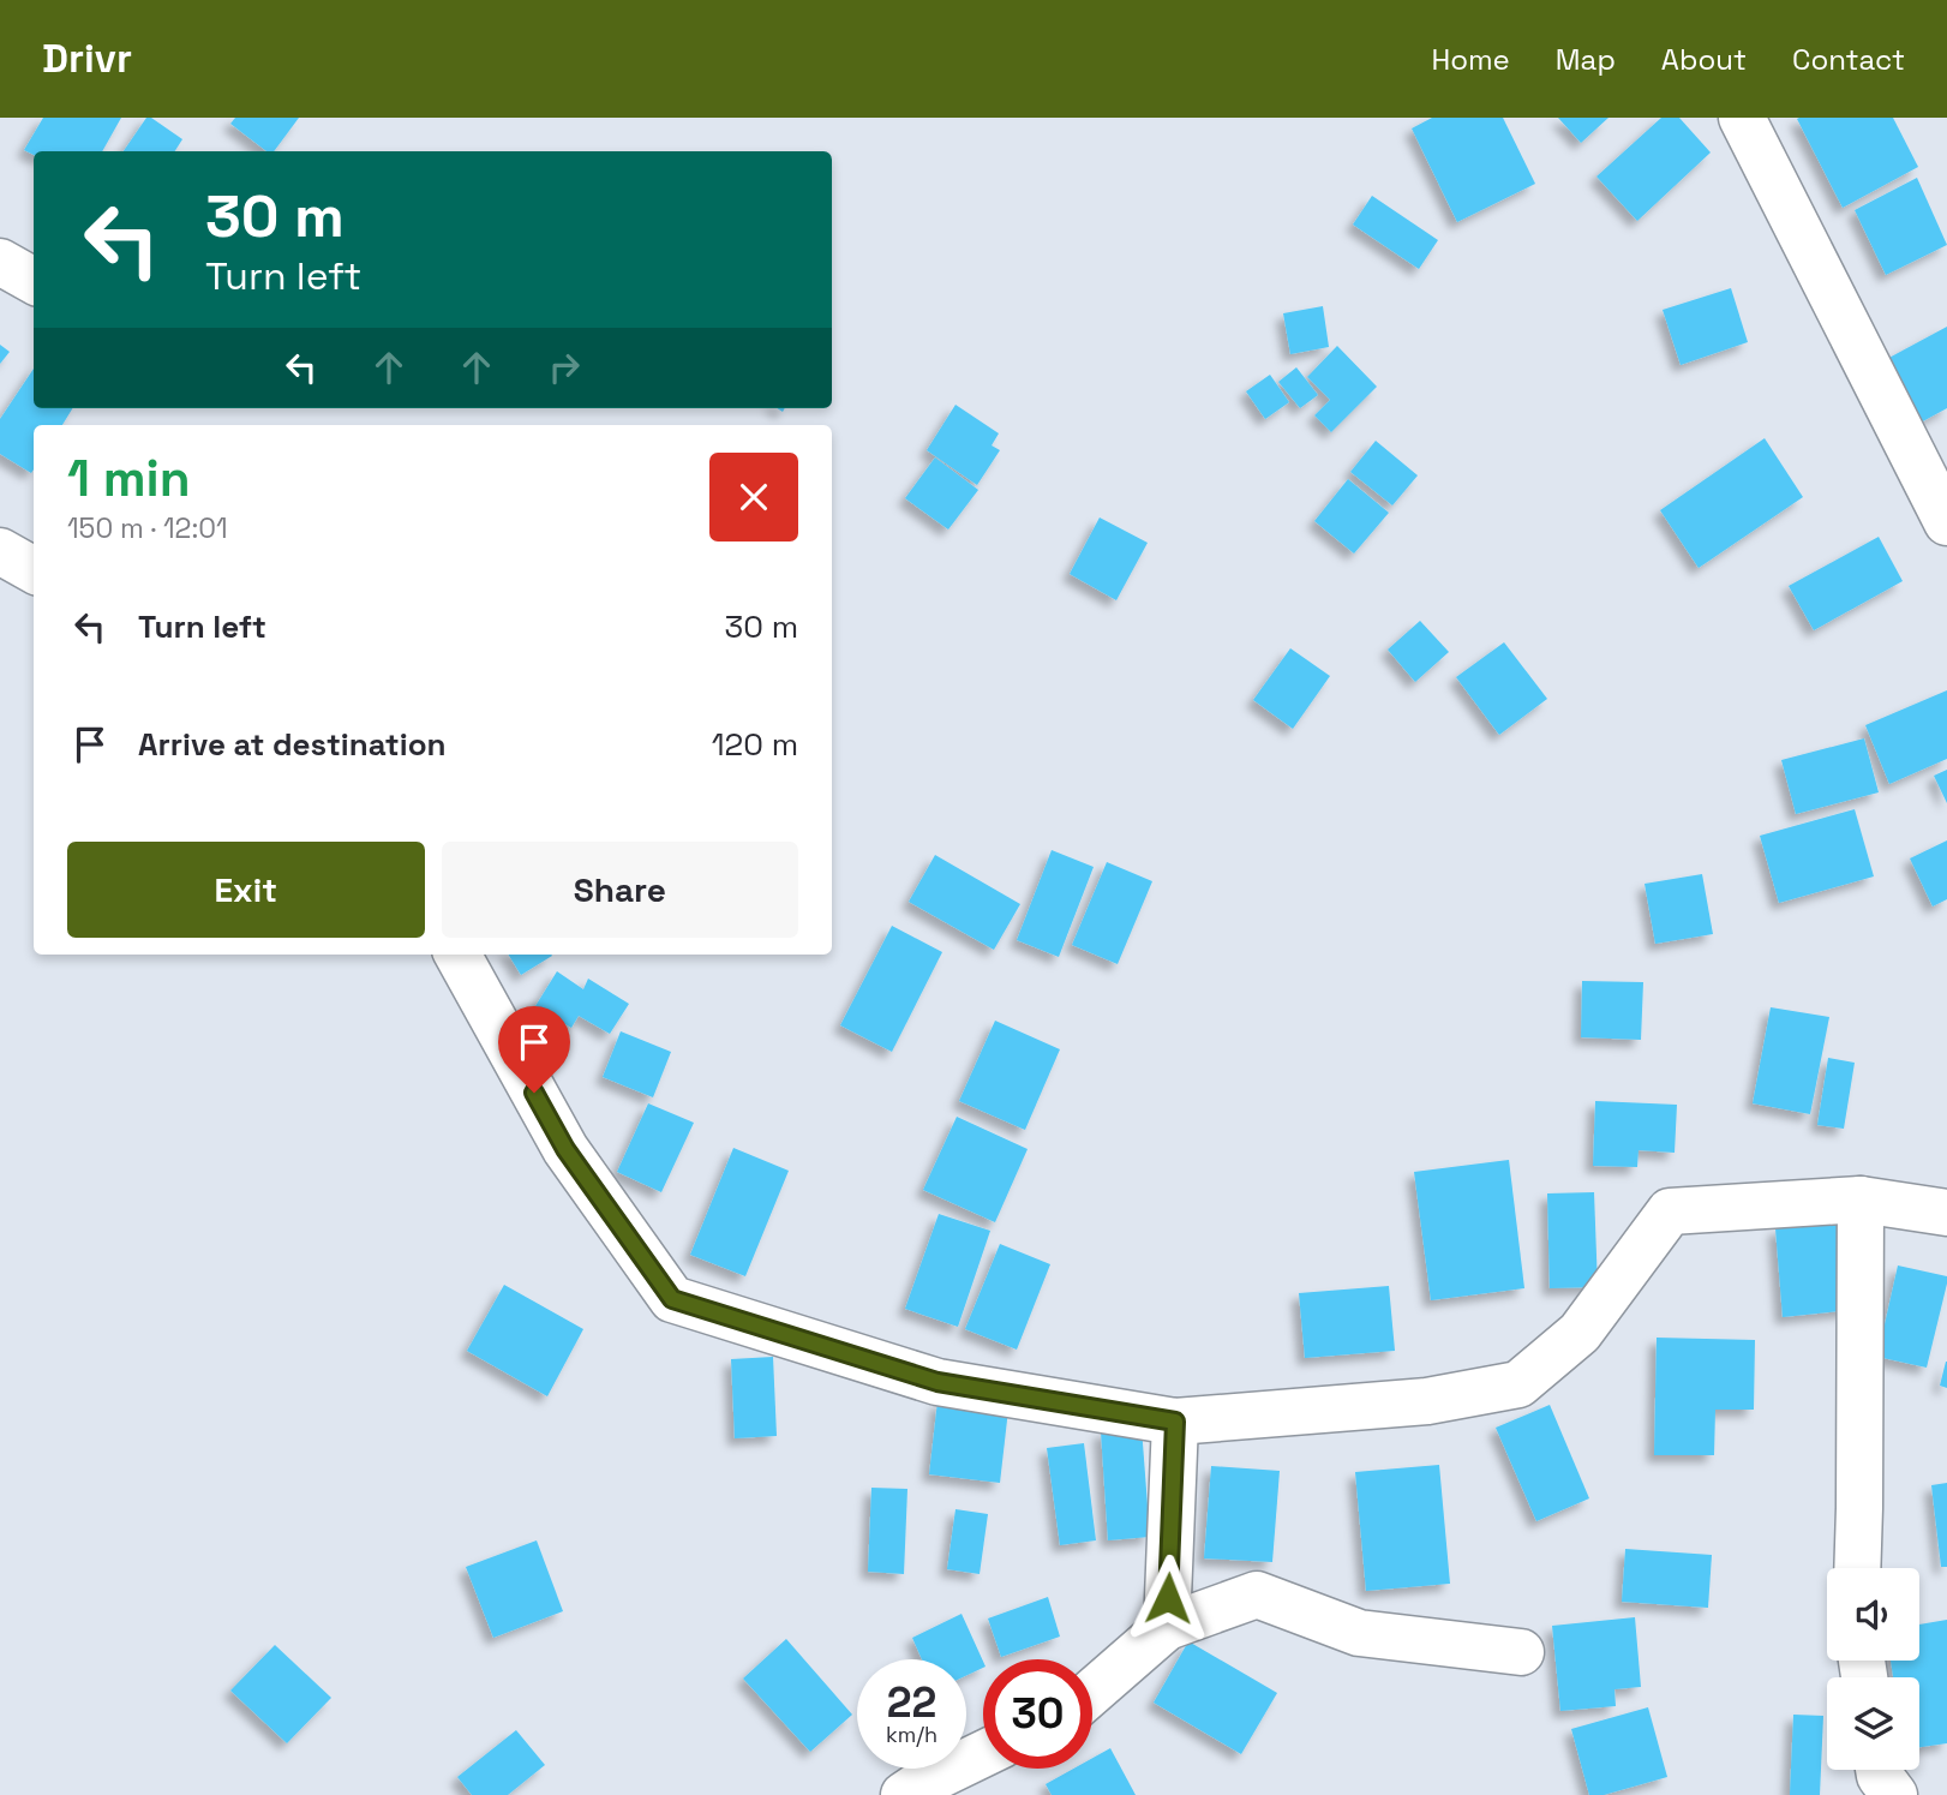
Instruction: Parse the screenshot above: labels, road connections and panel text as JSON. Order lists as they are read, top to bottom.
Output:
{
  "page": {
    "header": "Drivr",
    "nav": [
      "Home",
      "Map",
      "About",
      "Contact"
    ],
    "turn": ["30 m", "Turn left"],
    "heading": ["1 min", "150 m · 12:01"],
    "list": [
      {
        "name": "Turn left",
        "value": "30 m"
      },
      {
        "name": "Arrive at destination",
        "value": "120 m"
      }
    ],
    "buttons": ["Exit", "Share"],
    "speed": "22 km/h",
    "limit": "30"
  }
}
